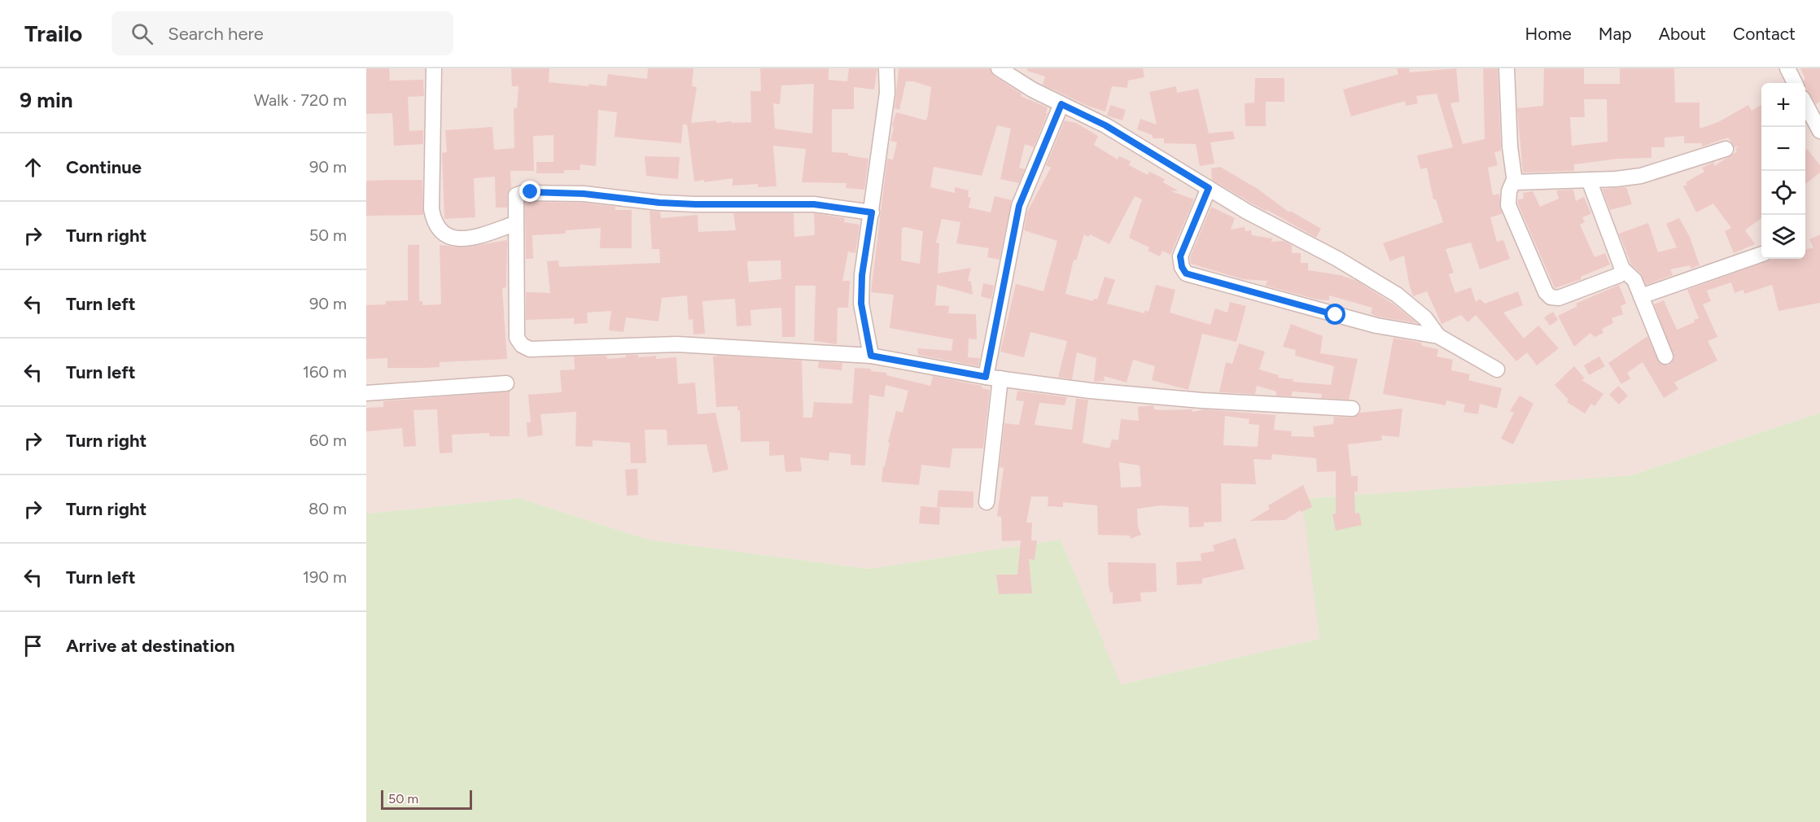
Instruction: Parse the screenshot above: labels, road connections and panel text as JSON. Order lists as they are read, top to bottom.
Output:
{
  "scale_bar": "50 m",
  "page": {
    "header": "Trailo",
    "search": "Search here",
    "nav": [
      "Home",
      "Map",
      "About",
      "Contact"
    ],
    "heading": ["9 min", "Walk · 720 m"],
    "map_buttons": ["+", "−"],
    "list": [
      ["Continue", "90 m"],
      ["Turn right", "50 m"],
      ["Turn left", "90 m"],
      ["Turn left", "160 m"],
      ["Turn right", "60 m"],
      ["Turn right", "80 m"],
      ["Turn left", "190 m"],
      "Arrive at destination"
    ],
    "scale": "50 m"
  }
}
